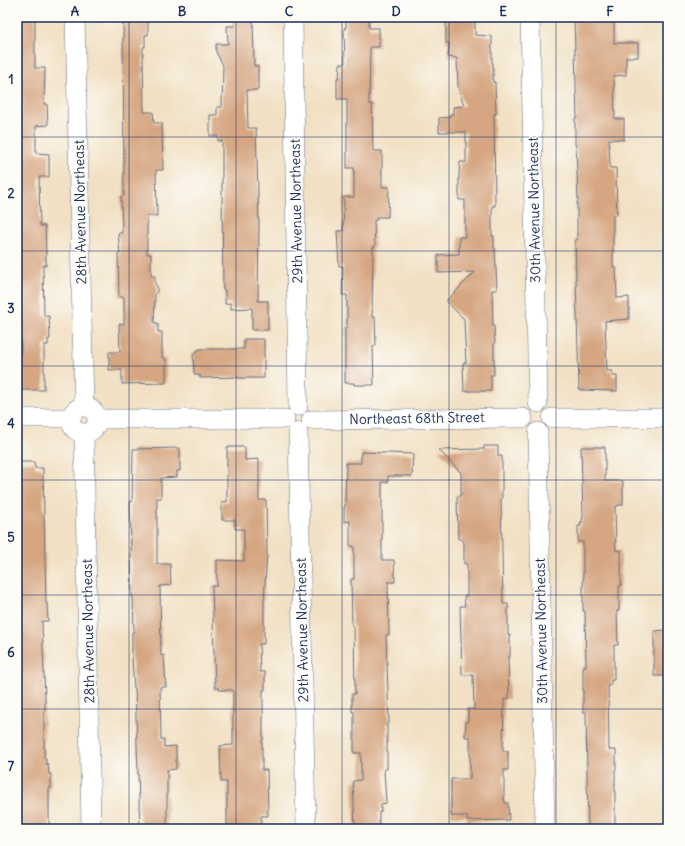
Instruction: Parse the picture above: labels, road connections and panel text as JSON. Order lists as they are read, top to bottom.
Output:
{
  "streets": {
    "street": [
      "30th Avenue Northeast",
      "29th Avenue Northeast",
      "28th Avenue Northeast",
      "Northeast 68th Street"
    ]
  },
  "crossings": [
    ["30th Avenue Northeast", "Northeast 68th Street"],
    ["29th Avenue Northeast", "Northeast 68th Street"],
    ["28th Avenue Northeast", "Northeast 68th Street"]
  ],
  "grid": {
    "columns": [
      "A",
      "B",
      "C",
      "D",
      "E",
      "F"
    ],
    "rows": [
      "1",
      "2",
      "3",
      "4",
      "5",
      "6",
      "7"
    ]
  }
}
